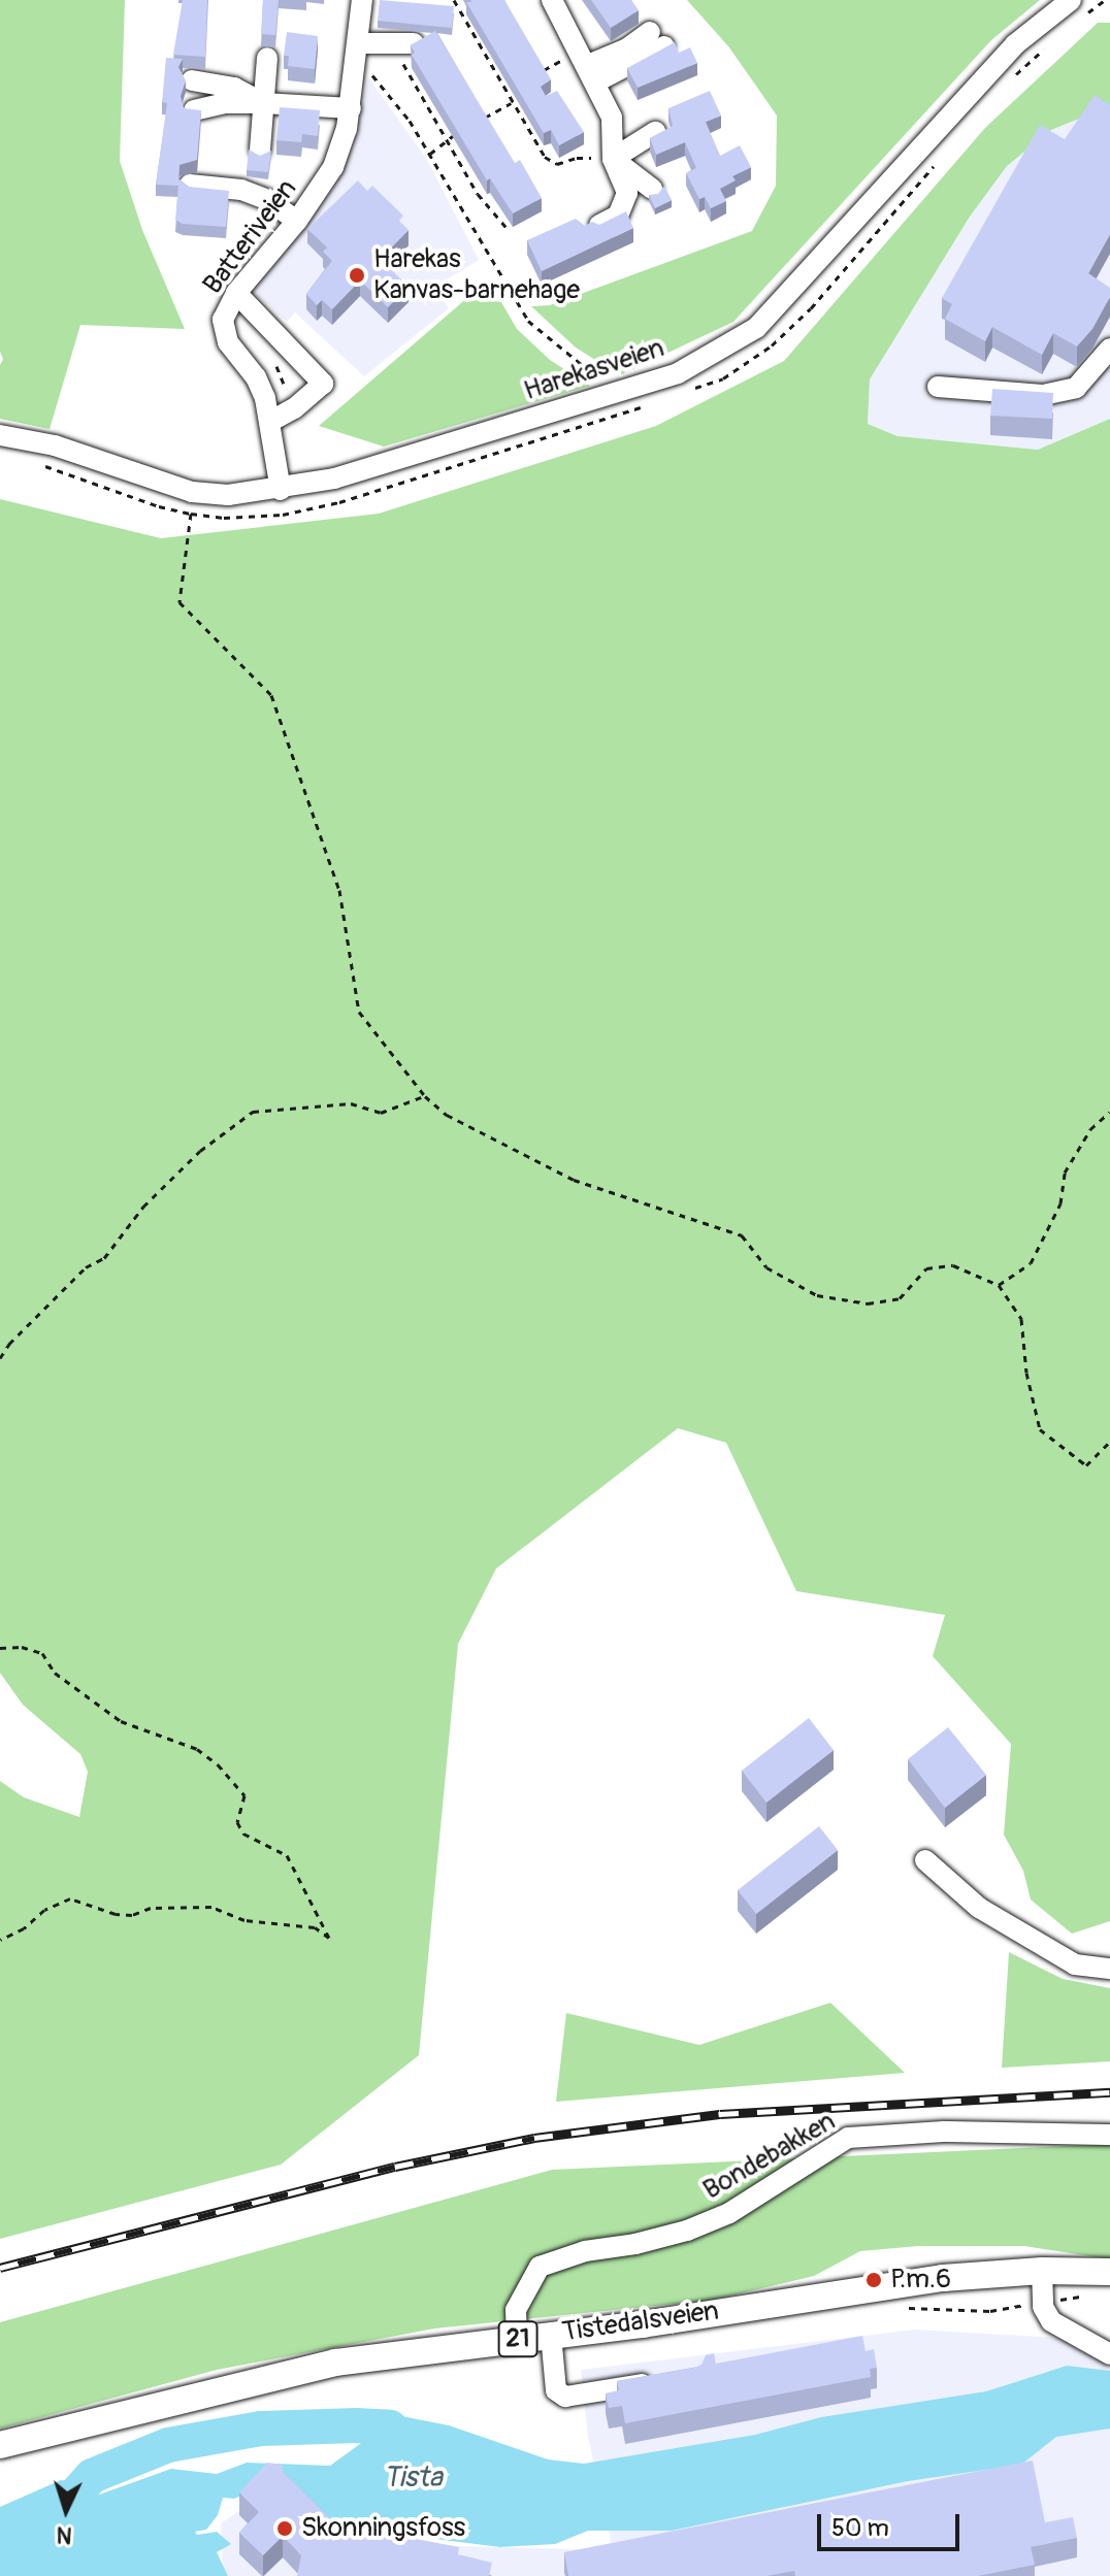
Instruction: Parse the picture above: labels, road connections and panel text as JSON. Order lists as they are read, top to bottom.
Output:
{
  "streets": {
    "main road": ["Tistedalsveien", "21"],
    "street": ["Batteriveien", "Harekasveien", "Bondebakken"]
  },
  "crossings": [
    ["Batteriveien", "Harekasveien"],
    ["Bondebakken", "Tistedalsveien"],
    ["Tistedalsveien", "21"]
  ],
  "water": ["Tista"],
  "places": ["Harekas Kanvas-barnehage", "P.m.6", "Skonningsfoss"],
  "scale_bar": "50 m",
  "north": "bottom"
}
